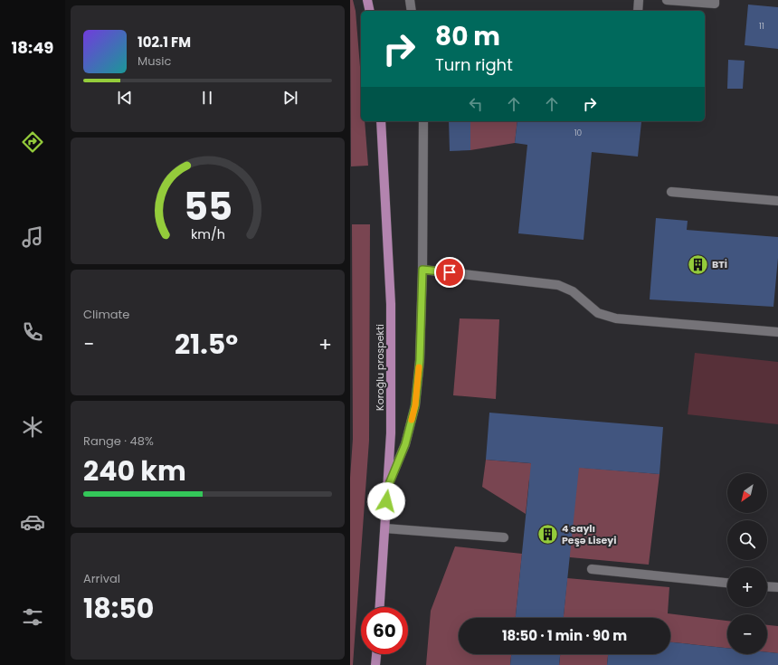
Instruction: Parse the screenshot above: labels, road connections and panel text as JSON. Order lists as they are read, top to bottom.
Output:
{
  "streets": {
    "main road": ["Koroğlu prospekti"]
  },
  "places": {
    "building": ["BTİ", "4 saylı Peşə Liseyi"]
  },
  "house_numbers": ["11", "10"],
  "north": "bottom left",
  "page": {
    "tabs": "18:49",
    "turn": ["80 m", "Turn right"],
    "song": ["102.1 FM", "Music"],
    "tile": [
      "Climate",
      ["Range · 48%", "240 km"],
      ["Arrival", "18:50"]
    ],
    "heat": ["−", "21.5°", "+"],
    "map_buttons": ["+", "−"],
    "limit": "60",
    "trip": "18:50 · 1 min · 90 m",
    "gauge": ["55", "km/h"]
  }
}
